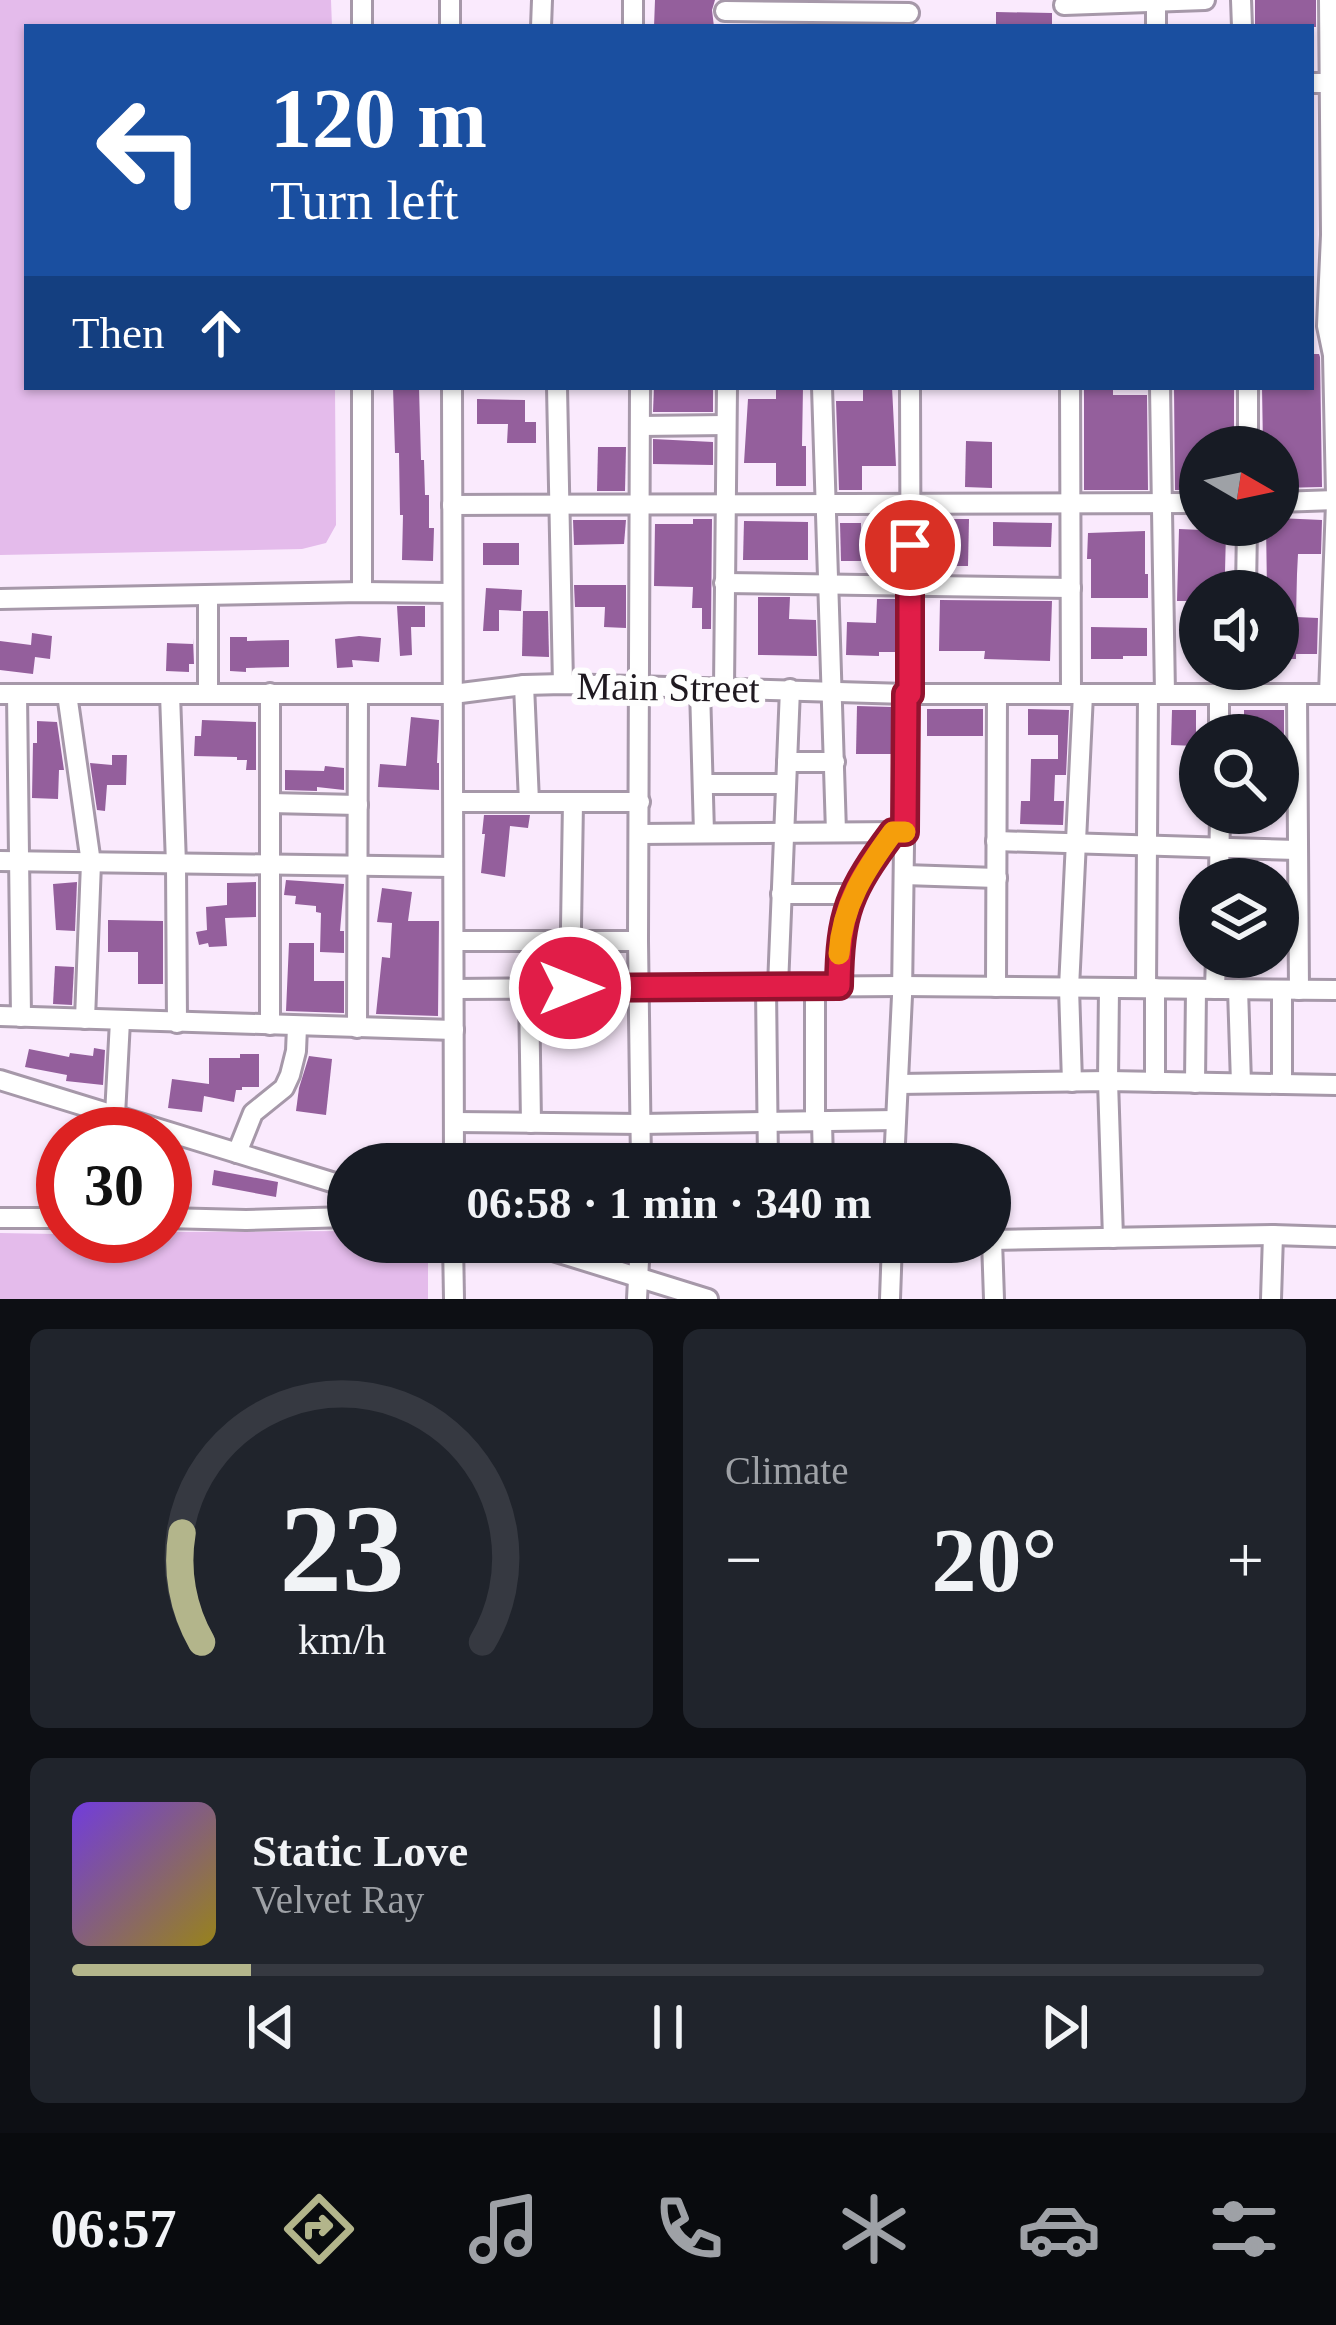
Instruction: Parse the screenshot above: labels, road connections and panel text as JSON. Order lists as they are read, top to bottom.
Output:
{
  "streets": {
    "street": ["Main Street"]
  },
  "north": "right",
  "page": {
    "turn": ["120 m", "Turn left"],
    "then": "Then",
    "limit": "30",
    "trip": "06:58 · 1 min · 340 m",
    "tile": "Climate",
    "heat": ["−", "20°", "+"],
    "song": ["Static Love", "Velvet Ray"],
    "tabs": "06:57",
    "gauge": ["23", "km/h"]
  }
}
